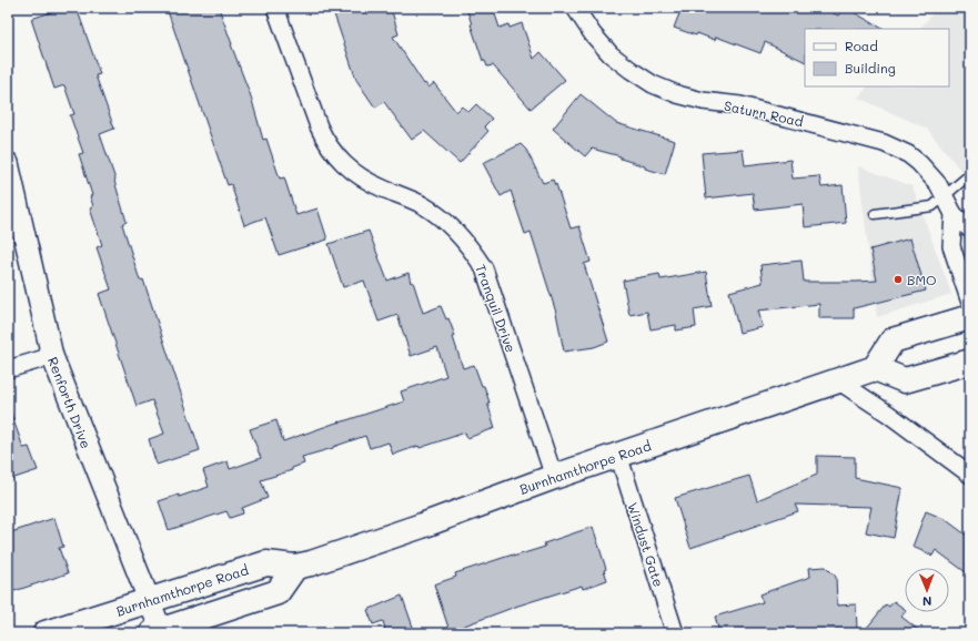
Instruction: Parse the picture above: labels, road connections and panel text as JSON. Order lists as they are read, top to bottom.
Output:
{
  "streets": {
    "main road": ["Burnhamthorpe Road"],
    "street": [
      "Saturn Road",
      "Tranquil Drive",
      "Renforth Drive",
      "Windust Gate"
    ]
  },
  "crossings": [
    ["Tranquil Drive", "Burnhamthorpe Road"],
    ["Renforth Drive", "Burnhamthorpe Road"],
    ["Burnhamthorpe Road", "Windust Gate"]
  ],
  "places": ["BMO"],
  "legend": ["Road", "Building"],
  "north": "bottom"
}
